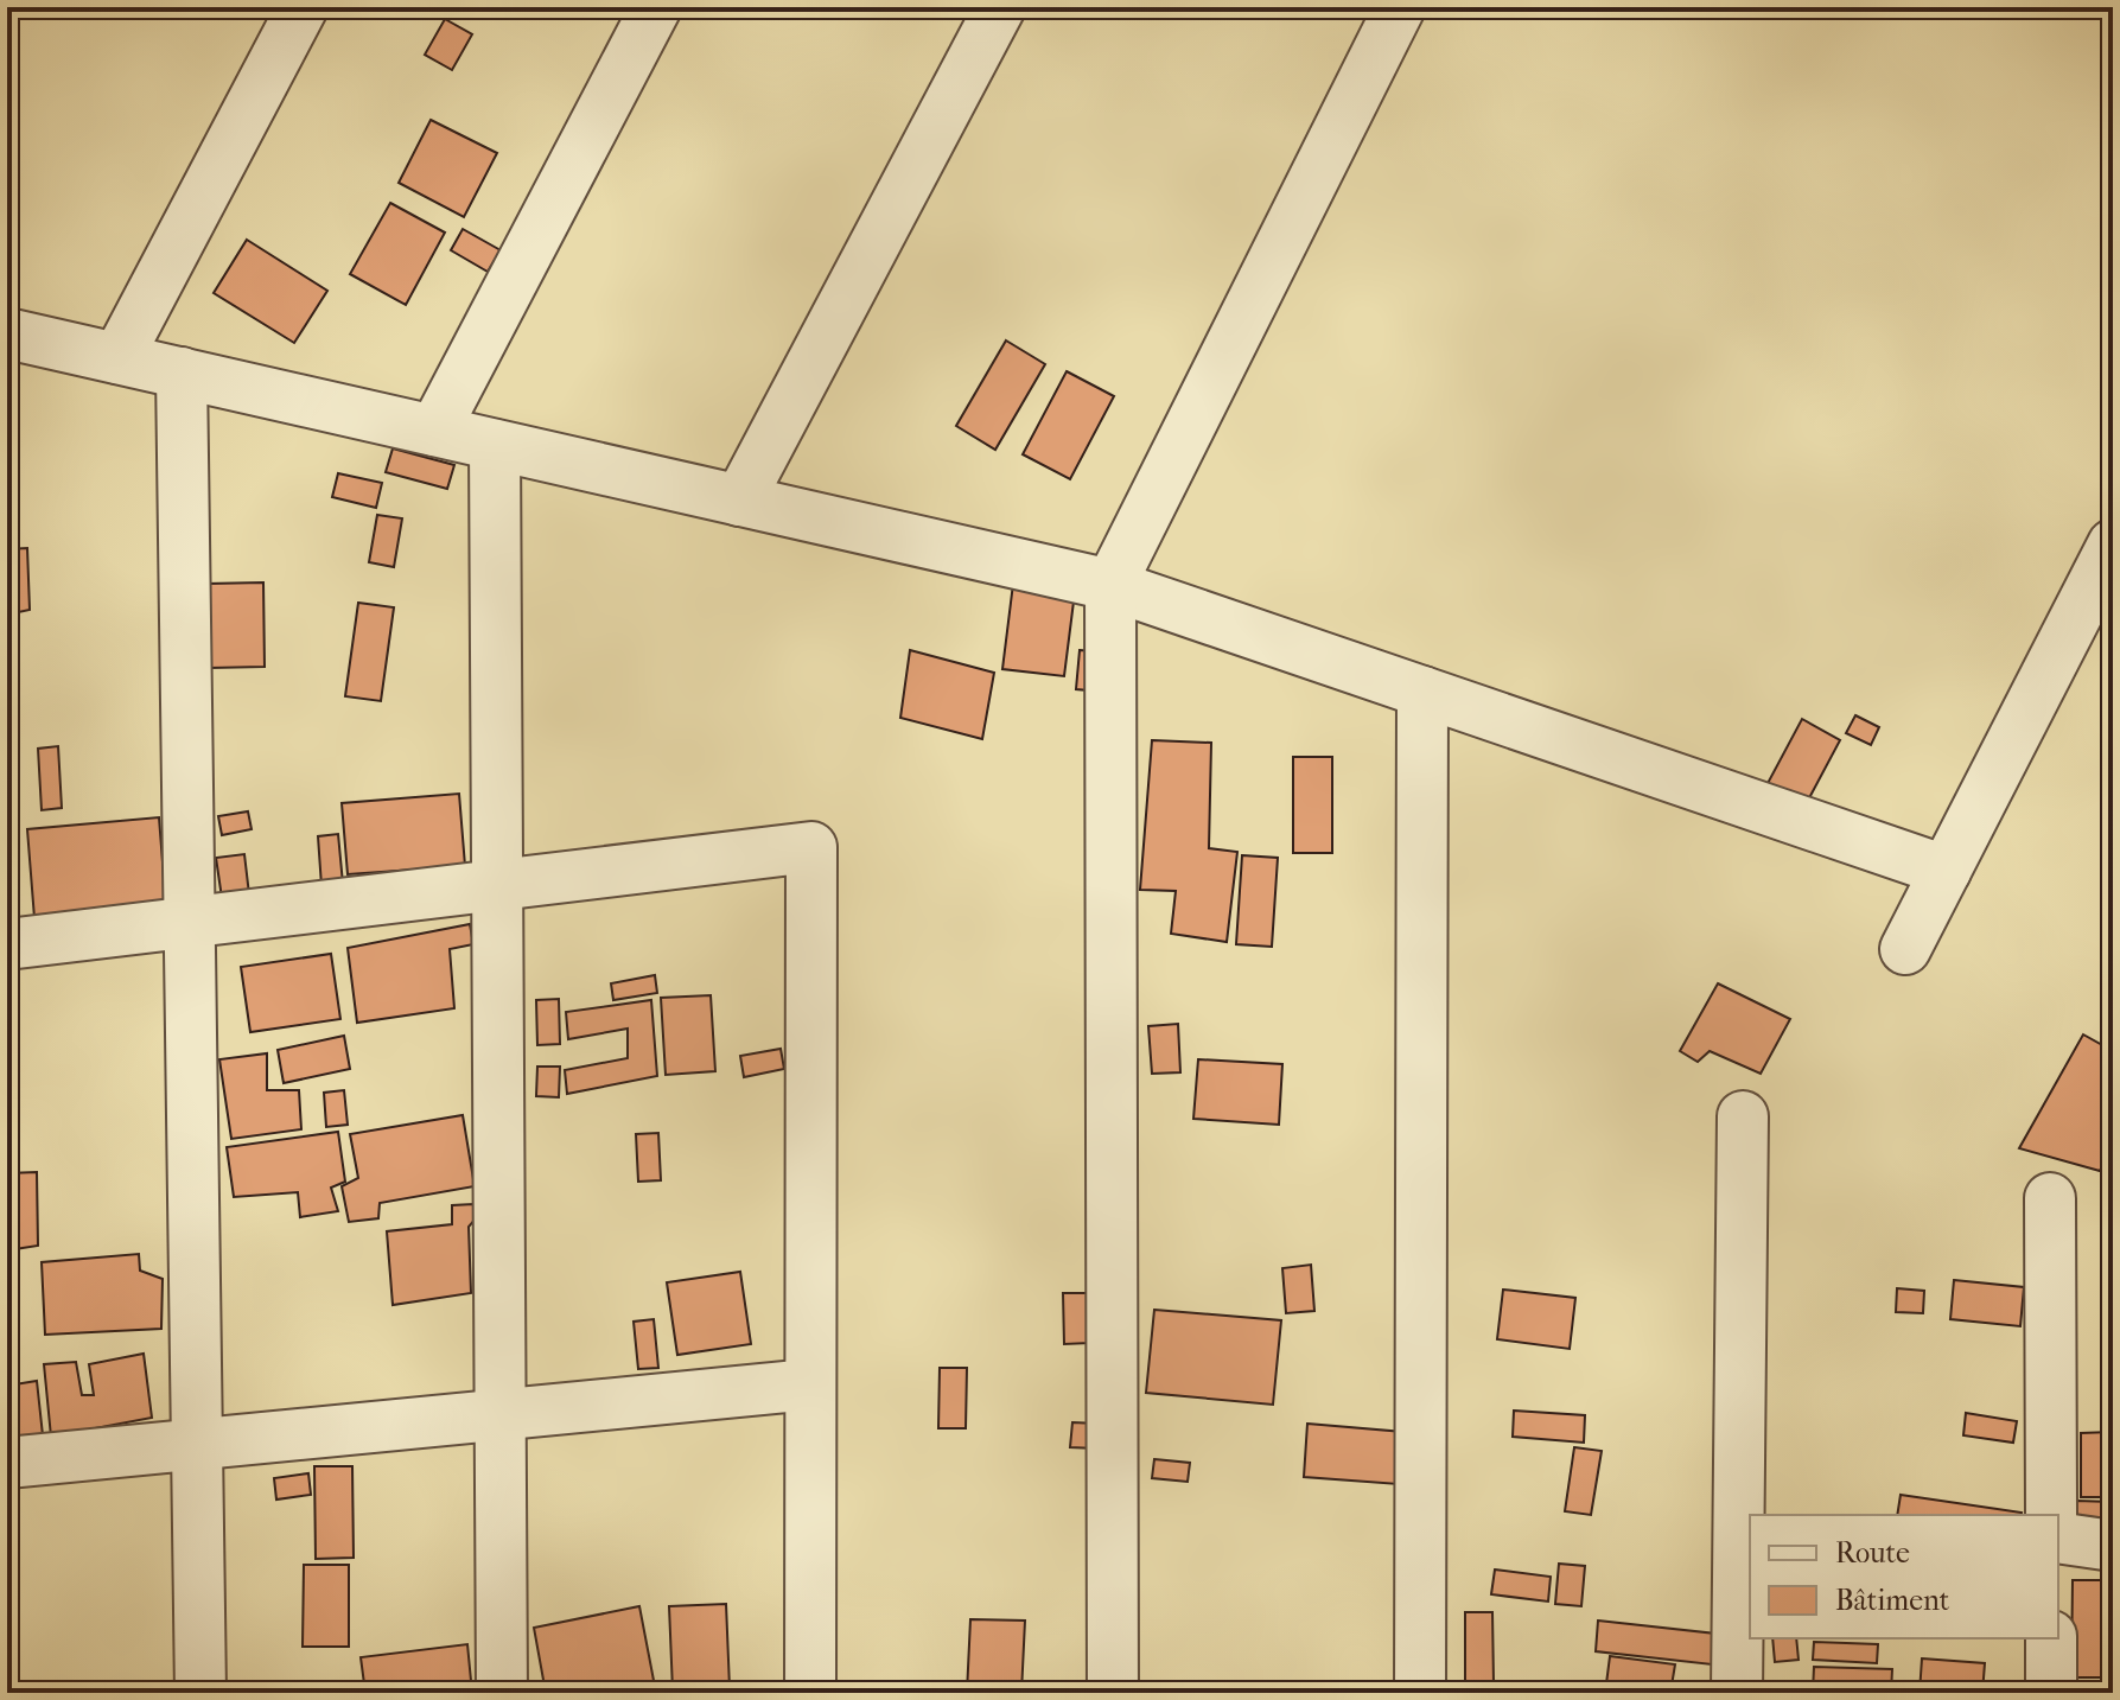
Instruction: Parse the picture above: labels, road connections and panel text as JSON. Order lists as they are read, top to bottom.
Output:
{
  "legend": ["Route", "Bâtiment"]
}
